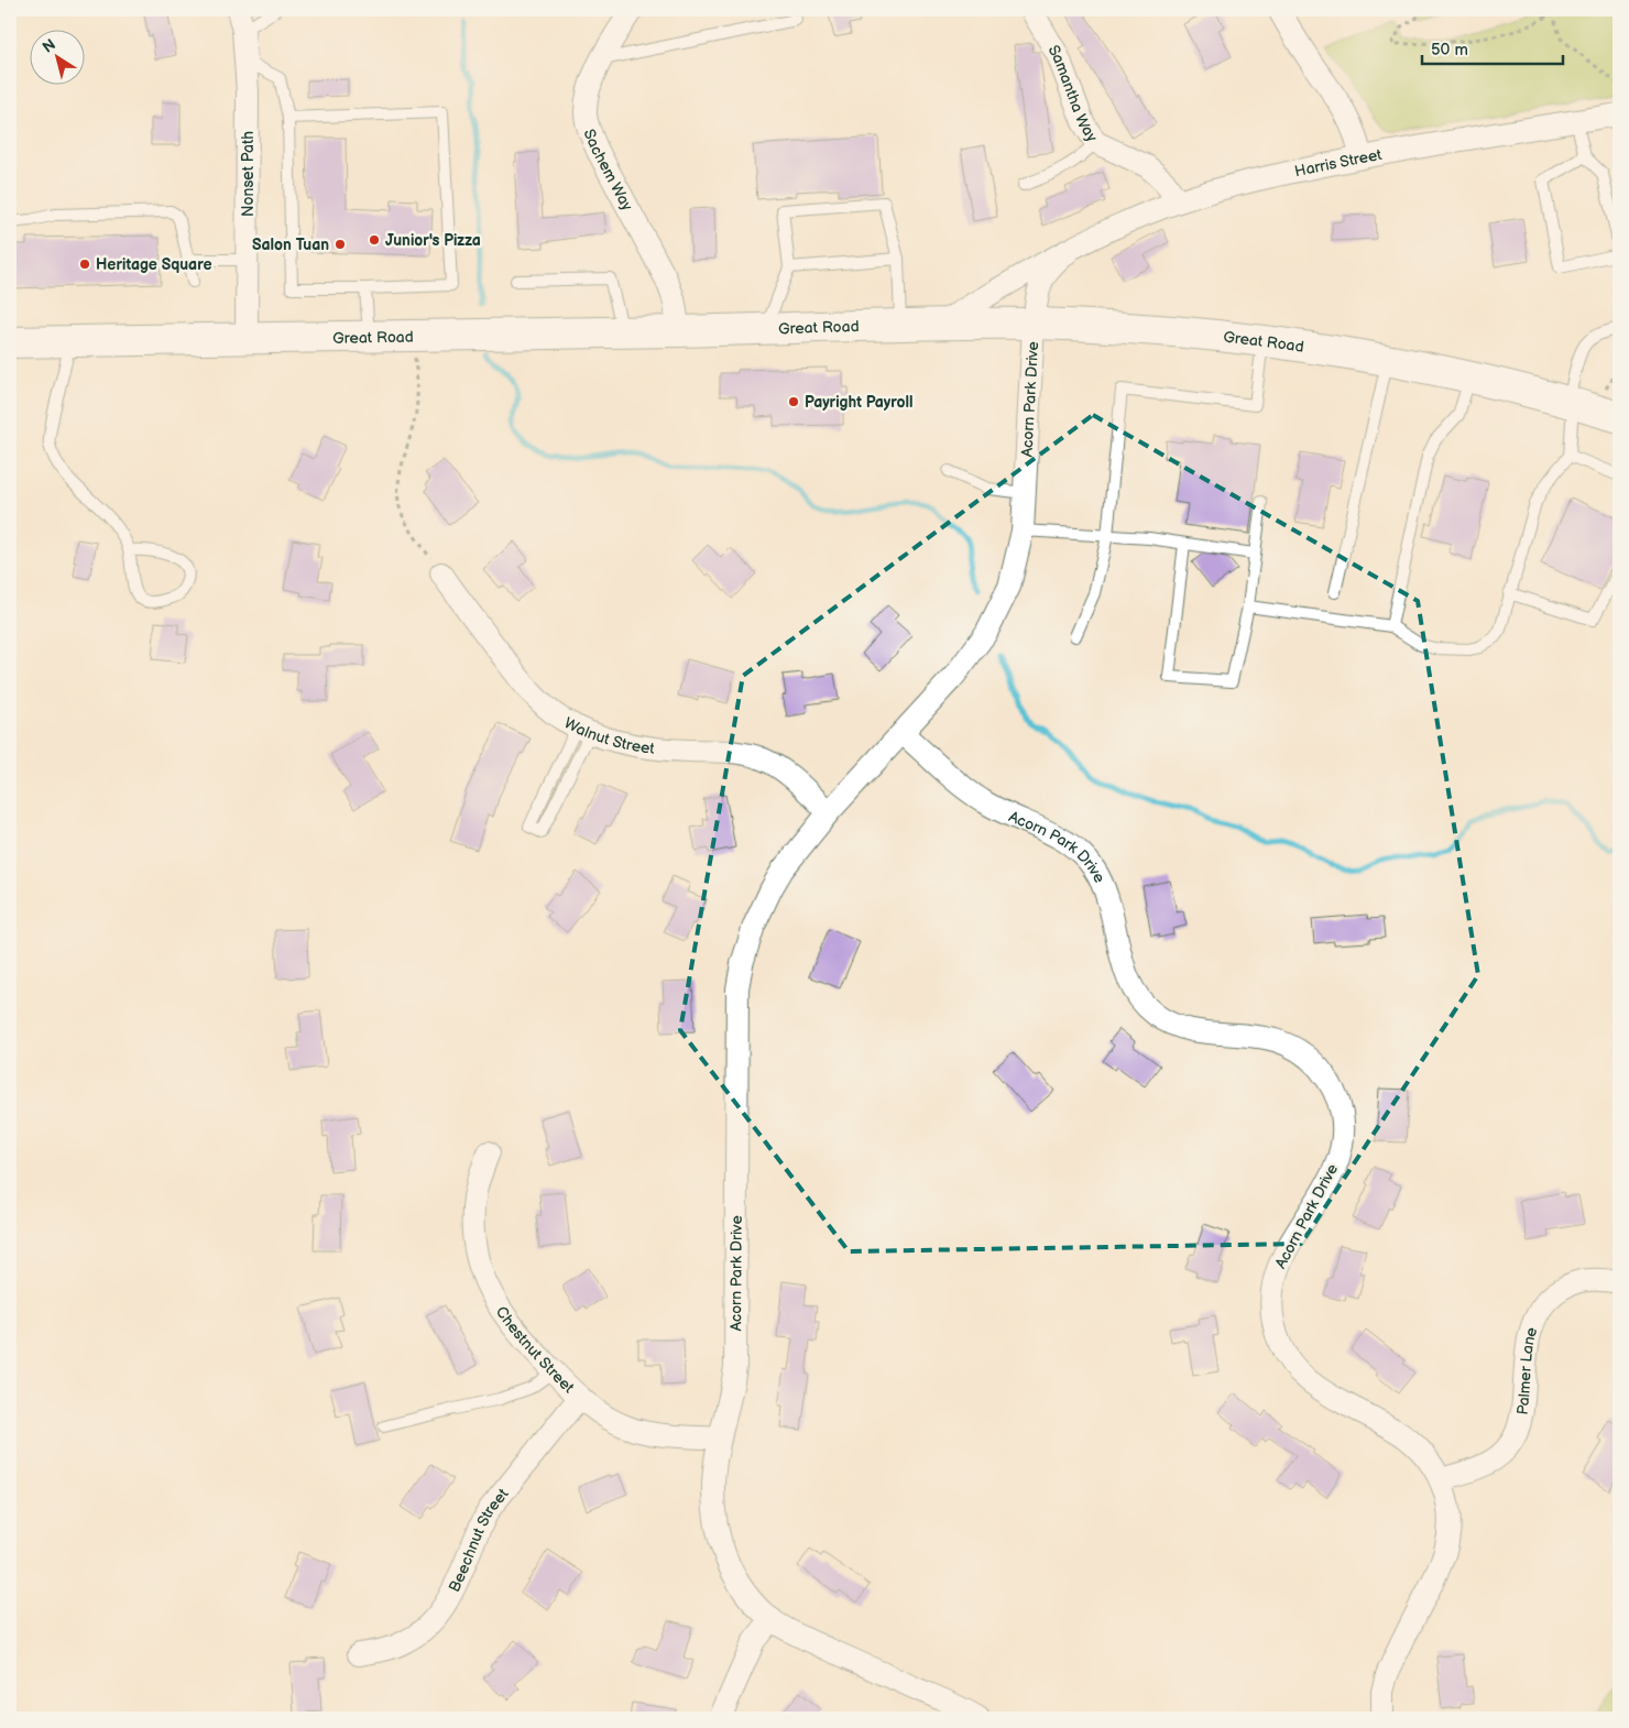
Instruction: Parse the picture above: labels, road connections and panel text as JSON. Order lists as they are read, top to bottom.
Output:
{
  "streets": {
    "main road": ["Great Road"],
    "street": [
      "Samantha Way",
      "Harris Street",
      "Sachem Way",
      "Nonset Path",
      "Acorn Park Drive",
      "Walnut Street",
      "Chestnut Street",
      "Palmer Lane",
      "Beechnut Street"
    ]
  },
  "crossings": [
    ["Samantha Way", "Harris Street"],
    ["Harris Street", "Great Road"],
    ["Harris Street", "Acorn Park Drive"],
    ["Sachem Way", "Great Road"],
    ["Nonset Path", "Great Road"],
    ["Great Road", "Acorn Park Drive"],
    ["Acorn Park Drive", "Walnut Street"],
    ["Acorn Park Drive", "Chestnut Street"],
    ["Acorn Park Drive", "Palmer Lane"],
    ["Chestnut Street", "Beechnut Street"]
  ],
  "places": [
    "Junior's Pizza",
    "Salon Tuan",
    "Heritage Square",
    "Payright Payroll"
  ],
  "scale_bar": "50 m",
  "north": "top left"
}
